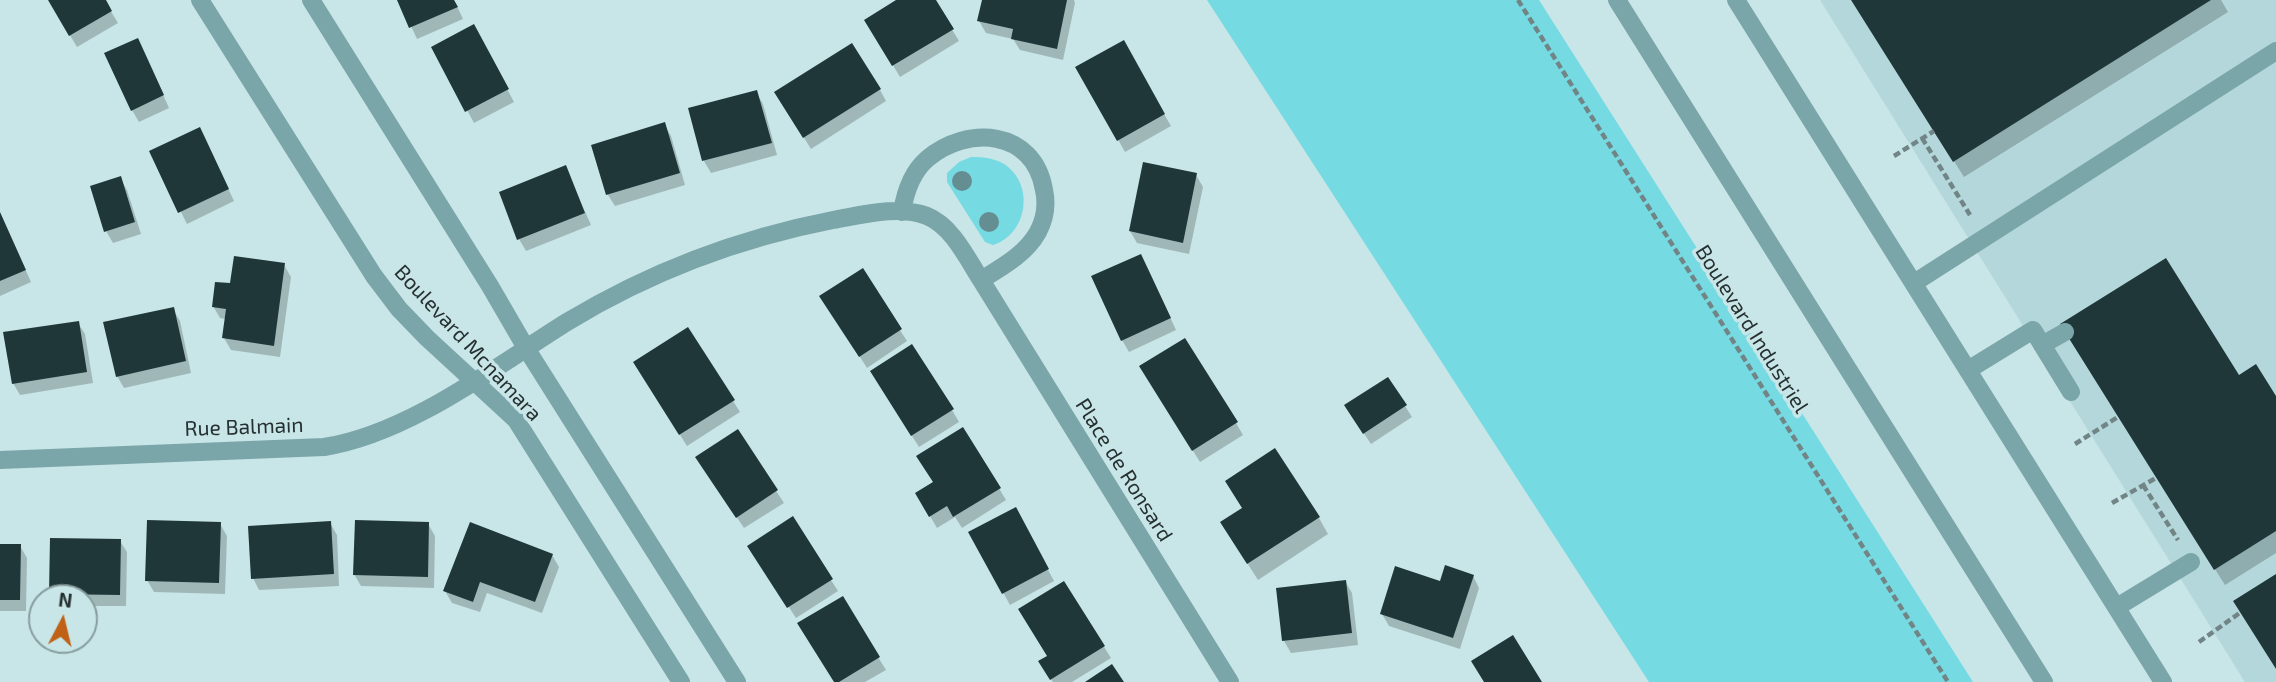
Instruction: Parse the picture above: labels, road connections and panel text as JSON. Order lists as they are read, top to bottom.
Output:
{
  "streets": {
    "street": ["Boulevard Mcnamara", "Rue Balmain", "Place de Ronsard"],
    "path": ["Boulevard Industriel"]
  },
  "crossings": [
    ["Boulevard Mcnamara", "Rue Balmain"],
    ["Boulevard Mcnamara", "Place de Ronsard"],
    ["Rue Balmain", "Place de Ronsard"]
  ],
  "north": "top"
}
